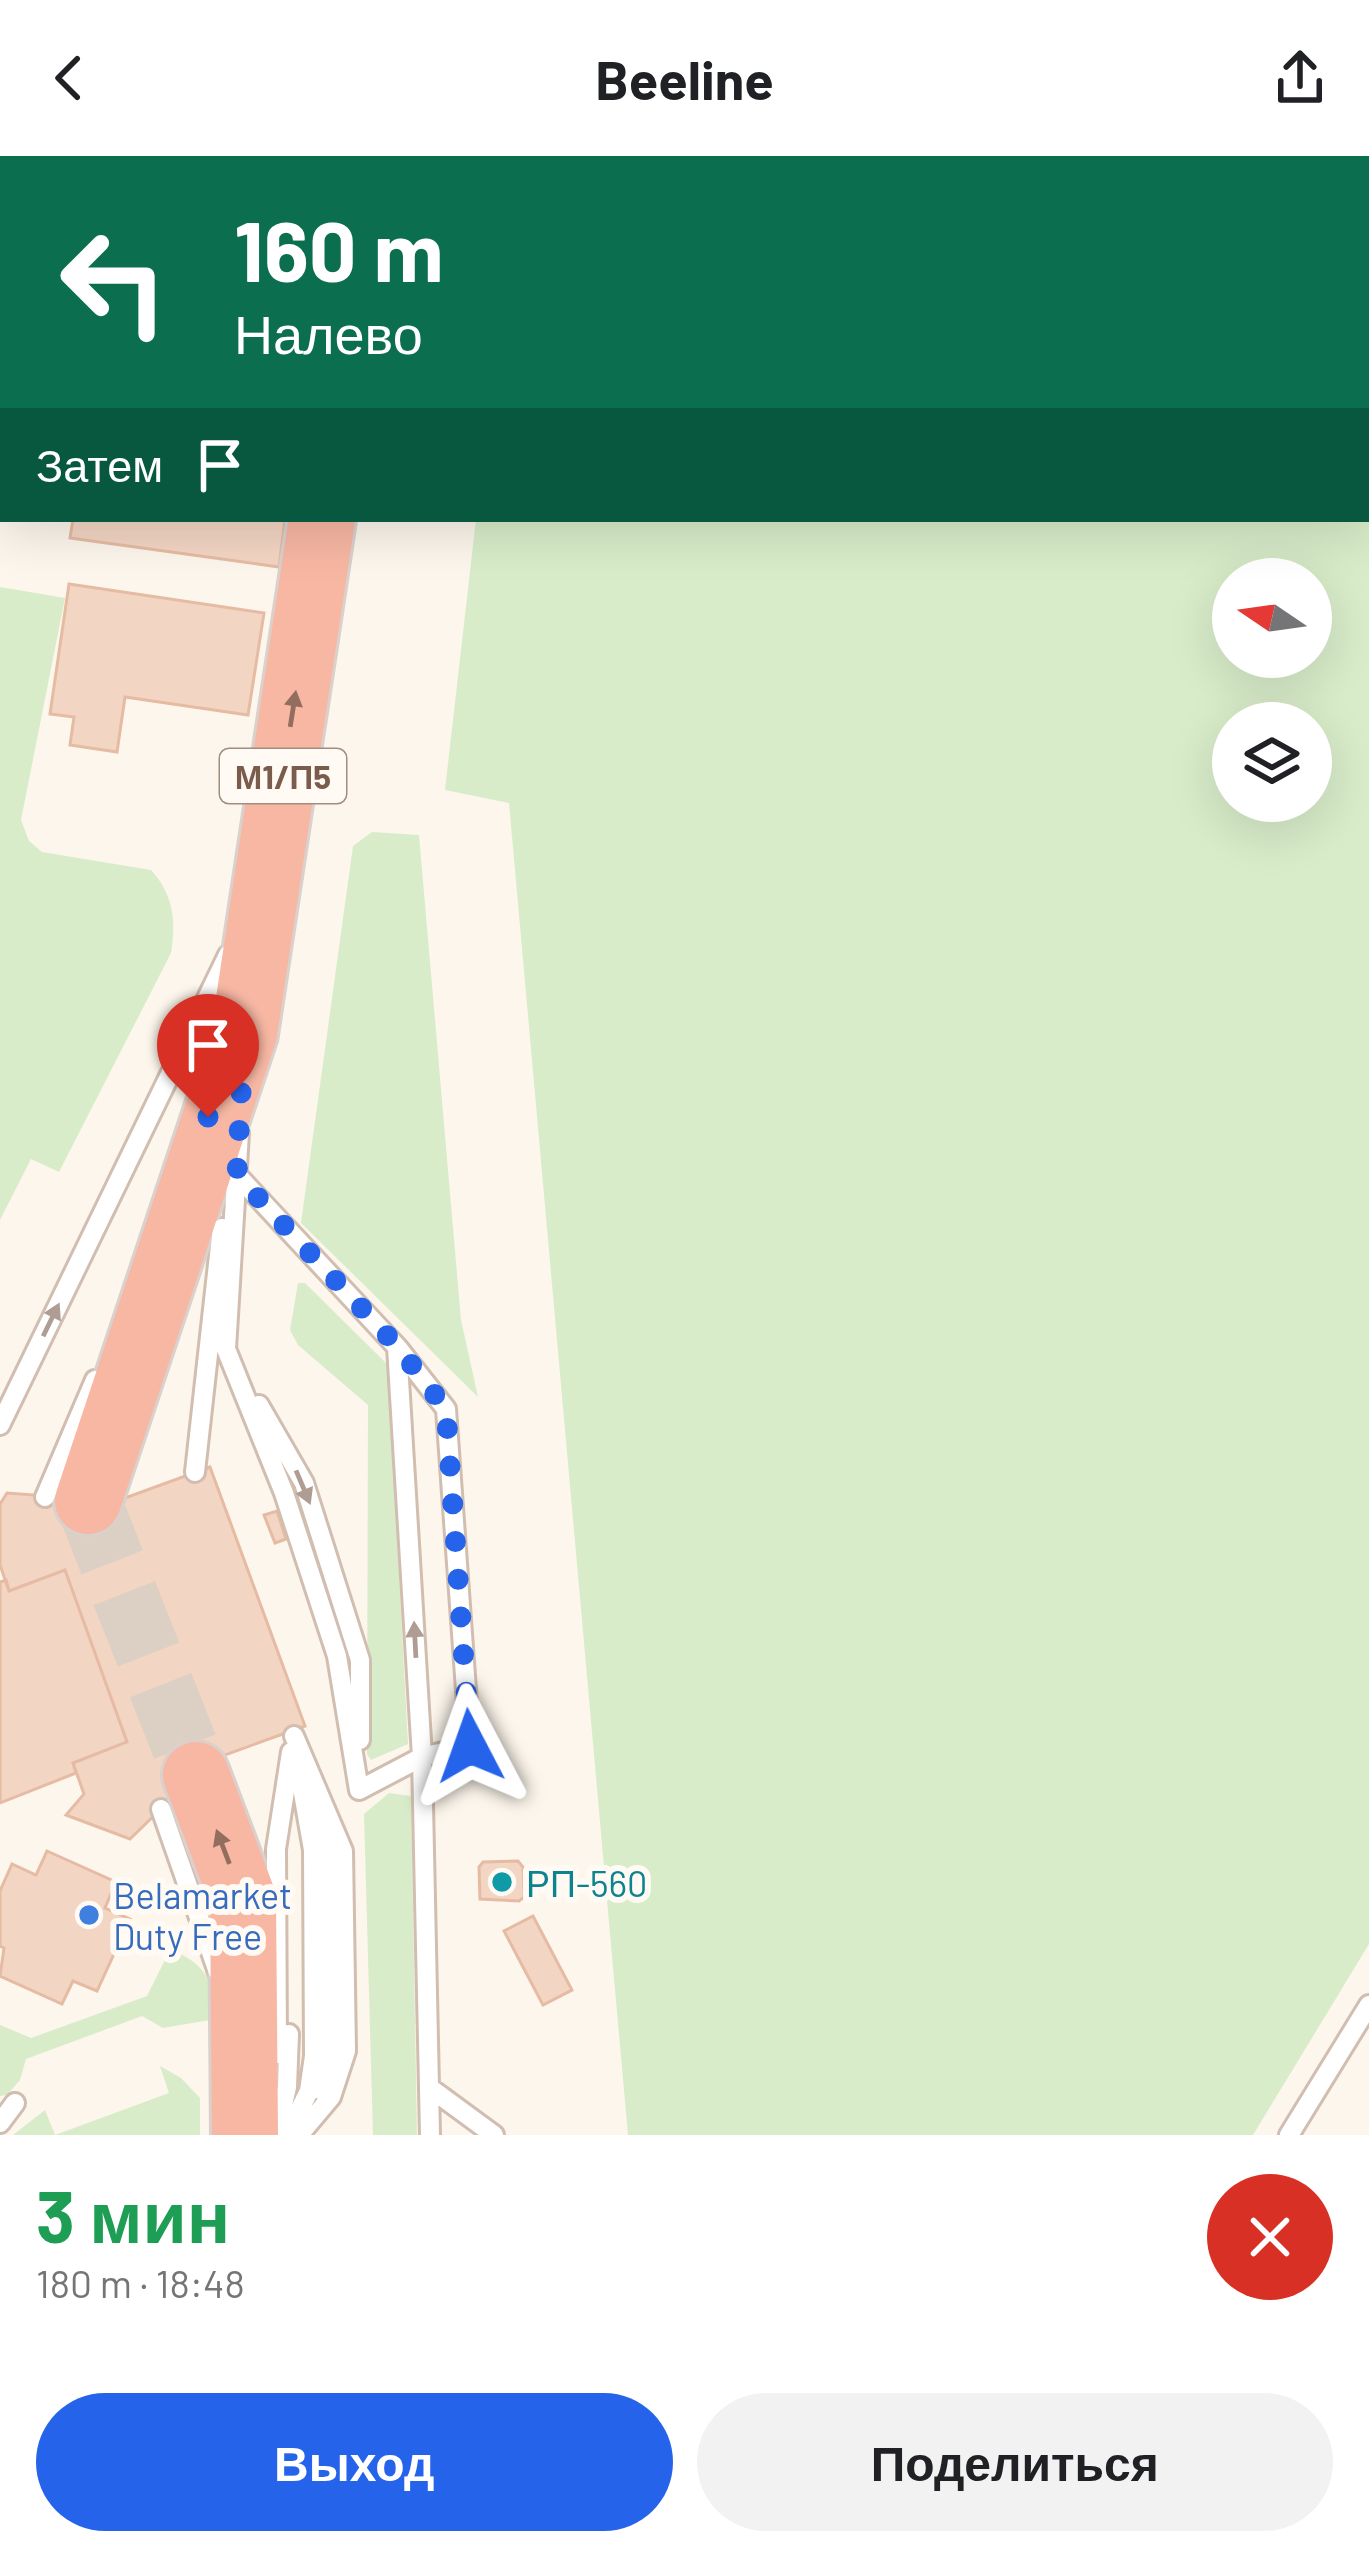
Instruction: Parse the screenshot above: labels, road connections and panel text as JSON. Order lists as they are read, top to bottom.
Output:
{
  "streets": {
    "highway": ["М1/П5"]
  },
  "places": ["РП-560", "Belamarket Duty Free"],
  "north": "left",
  "page": {
    "header": "Beeline",
    "turn": ["160 m", "Налево"],
    "then": "Затем",
    "heading": ["3 мин", "180 m · 18:48"],
    "buttons": ["Выход", "Поделиться"]
  }
}
